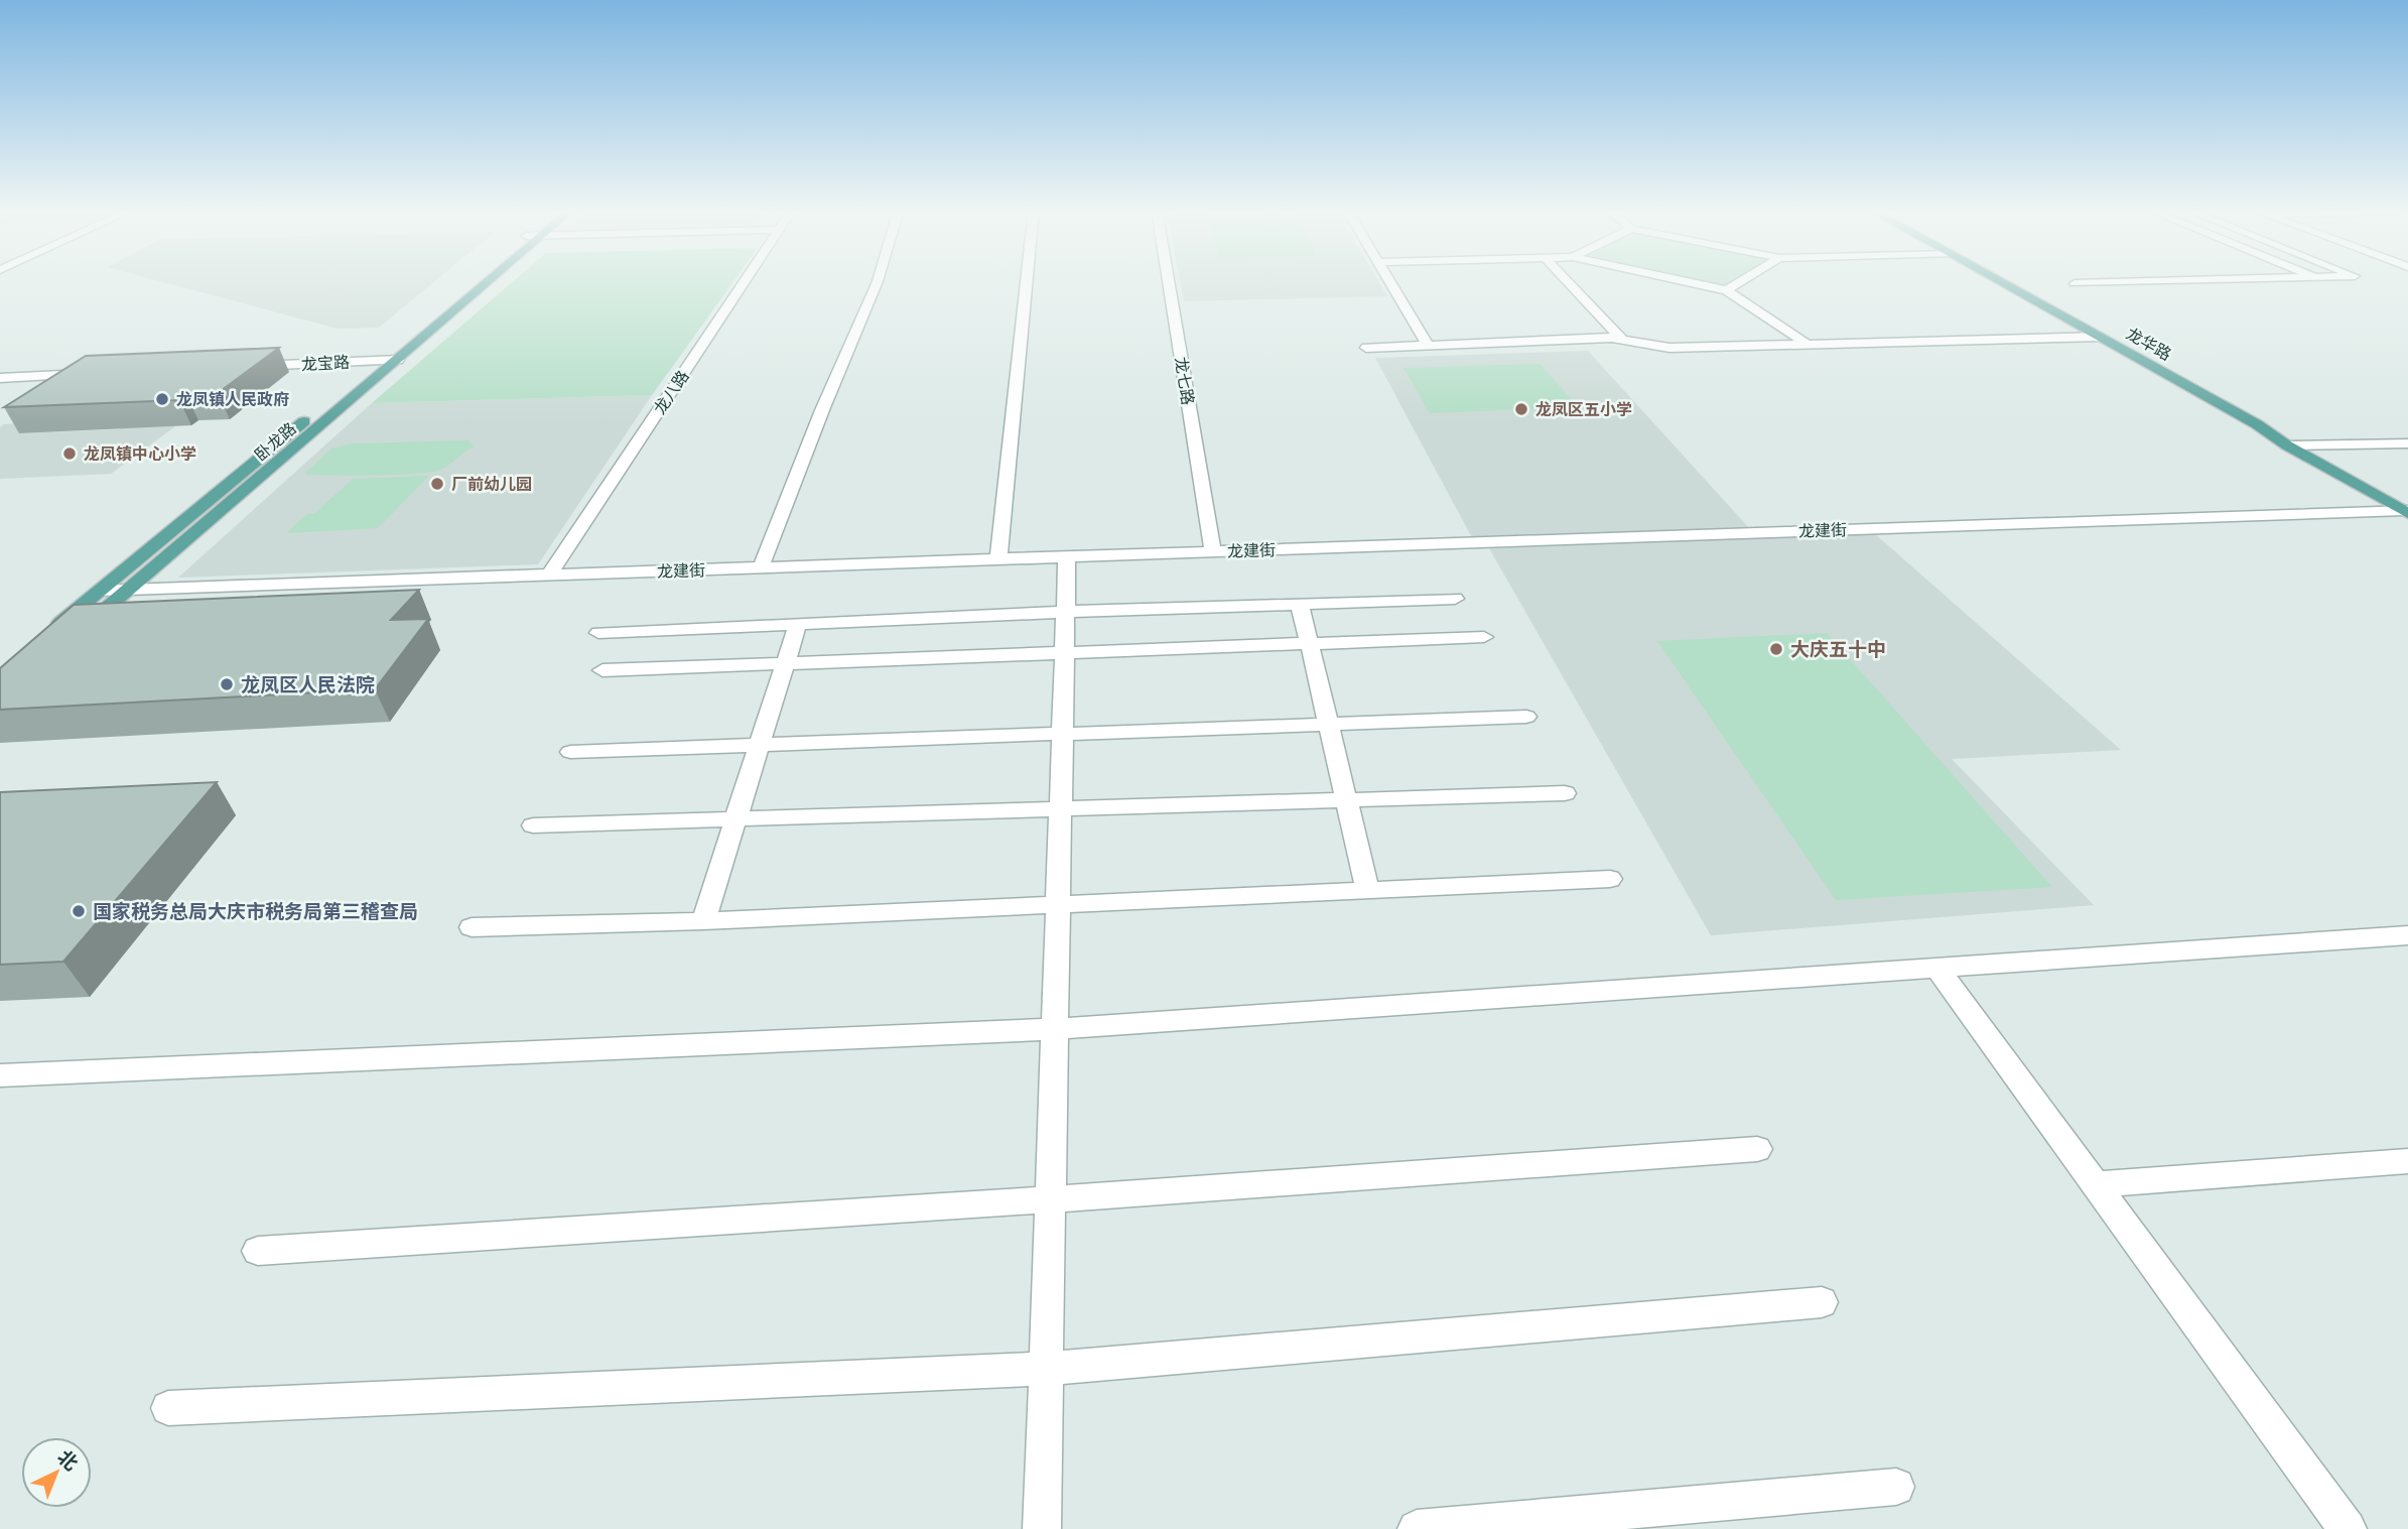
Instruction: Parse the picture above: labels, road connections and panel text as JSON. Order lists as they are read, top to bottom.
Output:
{
  "streets": {
    "main road": ["龙华路", "卧龙路"],
    "street": [
      "龙宝路",
      "龙七路",
      "龙八路",
      "龙建街"
    ]
  },
  "crossings": [
    ["龙华路", "龙建街"],
    ["龙宝路", "卧龙路"],
    ["龙七路", "龙建街"],
    ["龙八路", "龙建街"],
    ["卧龙路", "龙建街"]
  ],
  "places": [
    "龙凤镇人民政府",
    "龙凤区五小学",
    "龙凤镇中心小学",
    "厂前幼儿园",
    "大庆五十中",
    "龙凤区人民法院",
    "国家税务总局大庆市税务局第三稽查局"
  ],
  "north": "top right"
}
